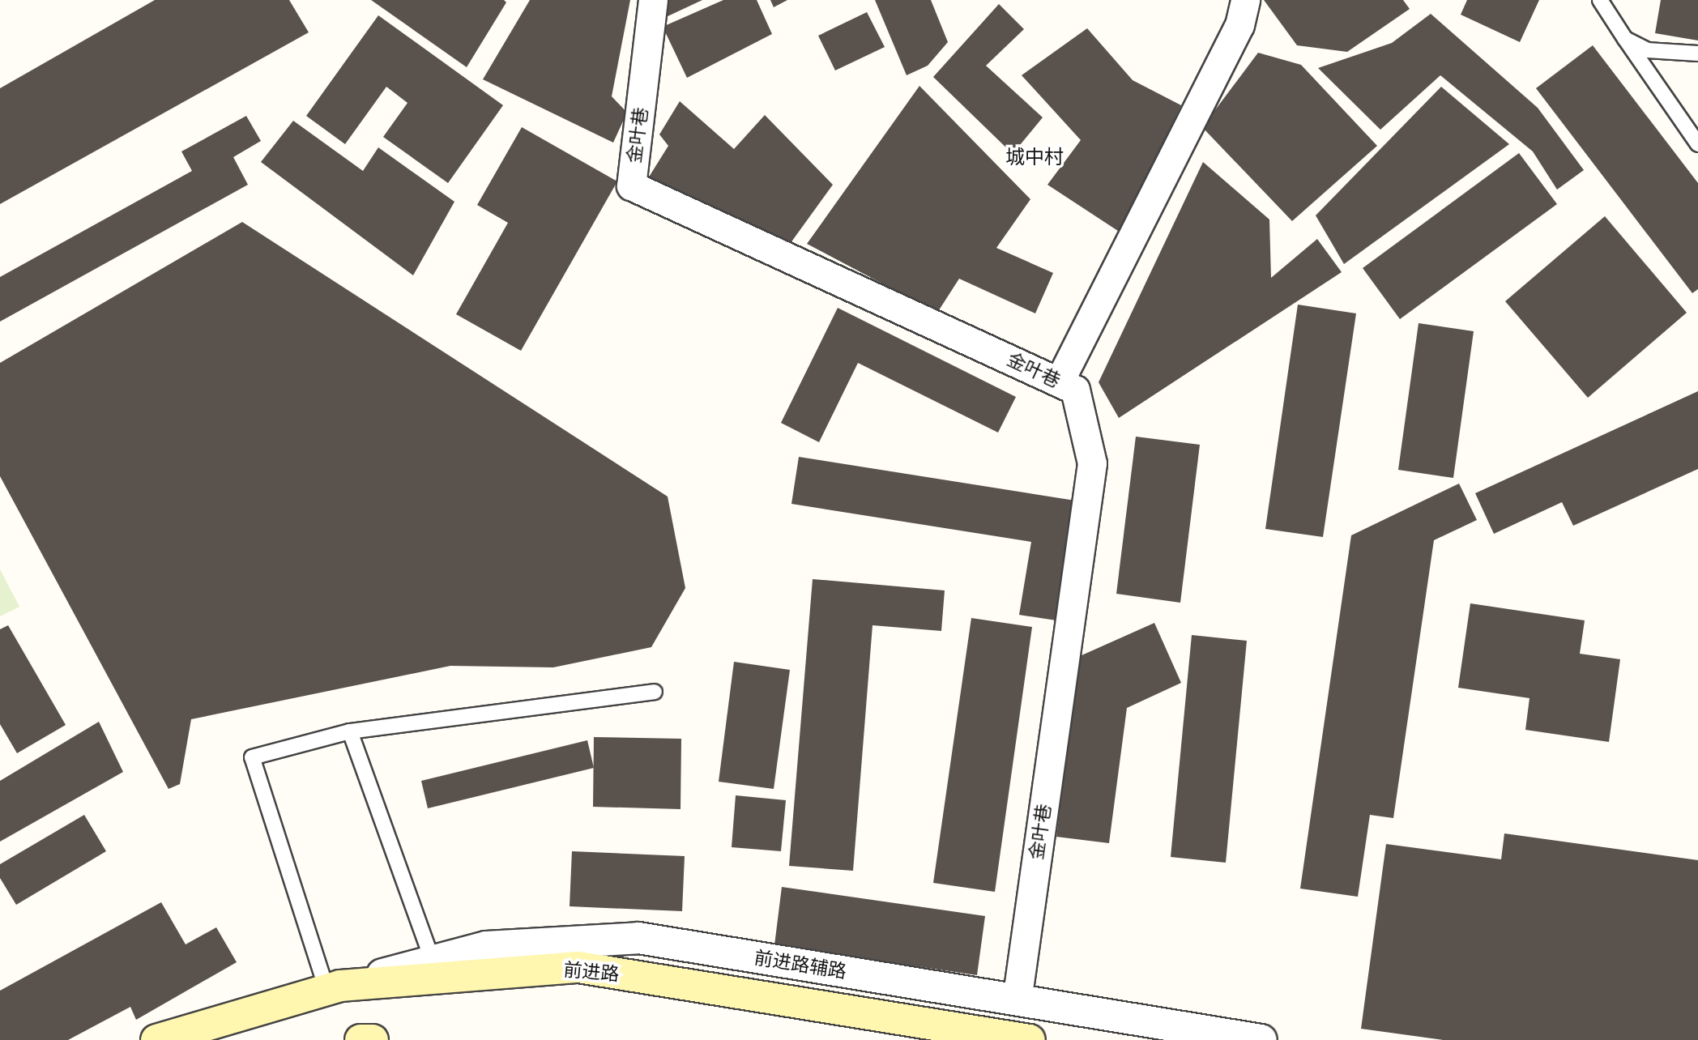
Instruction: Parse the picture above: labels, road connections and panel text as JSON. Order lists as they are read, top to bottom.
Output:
{
  "streets": {
    "main road": ["前进路"],
    "street": ["金叶巷", "前进路辅路"]
  },
  "crossings": [
    ["金叶巷", "前进路辅路"],
    ["前进路辅路", "前进路"]
  ],
  "districts": ["城中村"]
}
